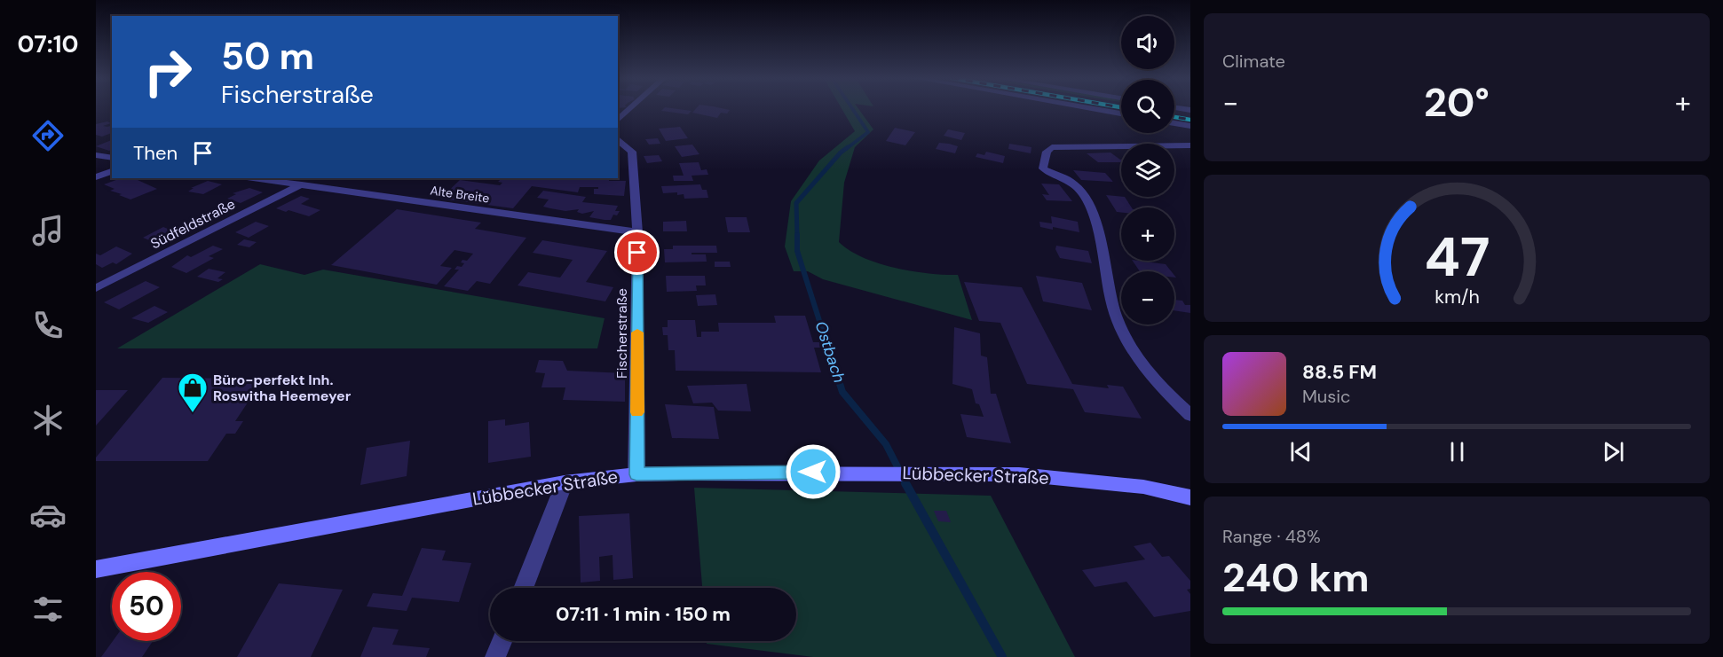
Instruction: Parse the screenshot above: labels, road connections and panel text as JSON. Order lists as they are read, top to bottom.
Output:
{
  "streets": {
    "main road": ["Lübbecker Straße"],
    "street": ["Alte Breite", "Südfeldstraße", "Fischerstraße"]
  },
  "crossings": [
    ["Alte Breite", "Südfeldstraße"],
    ["Alte Breite", "Fischerstraße"],
    ["Fischerstraße", "Lübbecker Straße"]
  ],
  "water": ["Ostbach"],
  "places": {
    "shop": ["Büro-perfekt Inh. Roswitha Heemeyer"]
  },
  "page": {
    "tabs": "07:10",
    "tile": [
      "Climate",
      ["Range · 48%", "240 km"]
    ],
    "map_buttons": ["+", "−"],
    "turn": ["50 m", "Fischerstraße"],
    "heat": ["−", "20°", "+"],
    "then": "Then",
    "song": ["88.5 FM", "Music"],
    "limit": "50",
    "trip": "07:11 · 1 min · 150 m",
    "gauge": ["47", "km/h"]
  }
}
